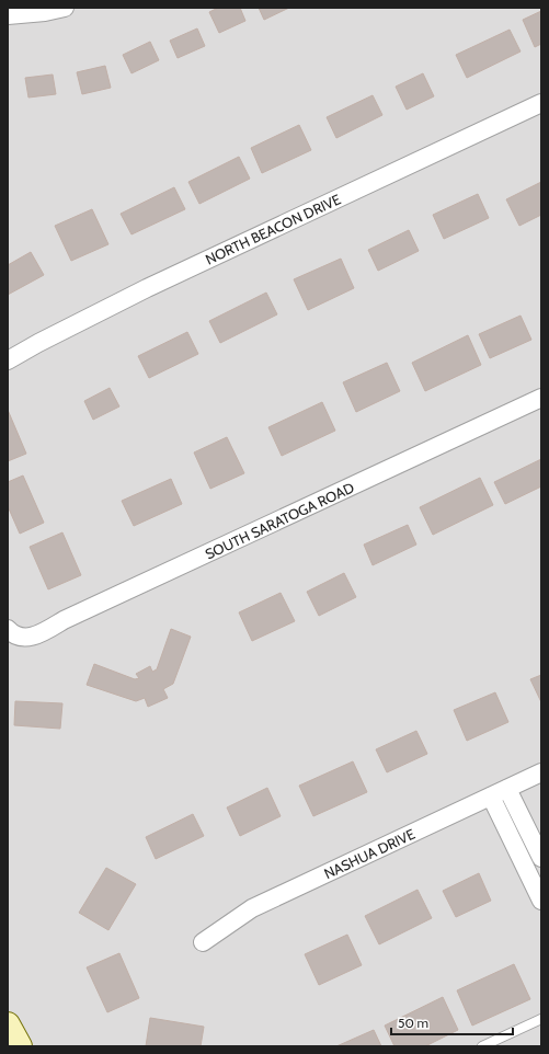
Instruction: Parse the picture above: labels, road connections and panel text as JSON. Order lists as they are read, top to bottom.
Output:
{
  "streets": {
    "street": ["NORTH BEACON DRIVE", "SOUTH SARATOGA ROAD", "NASHUA DRIVE"]
  },
  "scale_bar": "50 m"
}
